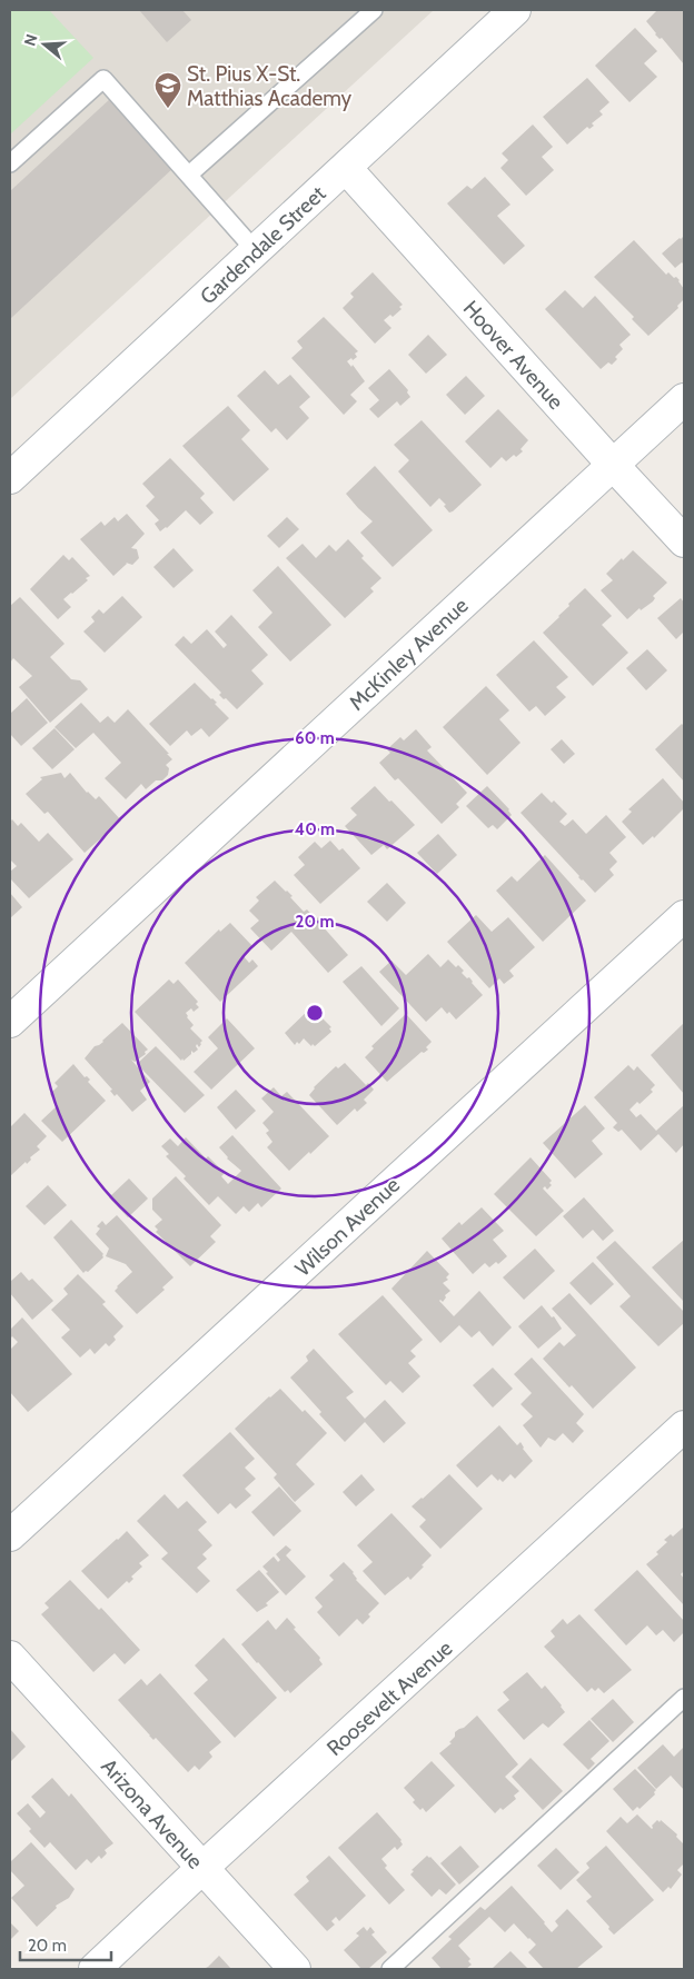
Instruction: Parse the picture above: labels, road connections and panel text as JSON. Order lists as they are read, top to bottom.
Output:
{
  "streets": {
    "street": [
      "Gardendale Street",
      "Hoover Avenue",
      "McKinley Avenue",
      "Wilson Avenue",
      "Roosevelt Avenue",
      "Arizona Avenue"
    ]
  },
  "crossings": [
    ["Gardendale Street", "Hoover Avenue"],
    ["Hoover Avenue", "McKinley Avenue"],
    ["Roosevelt Avenue", "Arizona Avenue"]
  ],
  "places": {
    "school or university": ["St. Pius X-St. Matthias Academy"]
  },
  "scale_bar": "20 m",
  "north": "left",
  "rings": ["60 m", "40 m", "20 m"]
}
